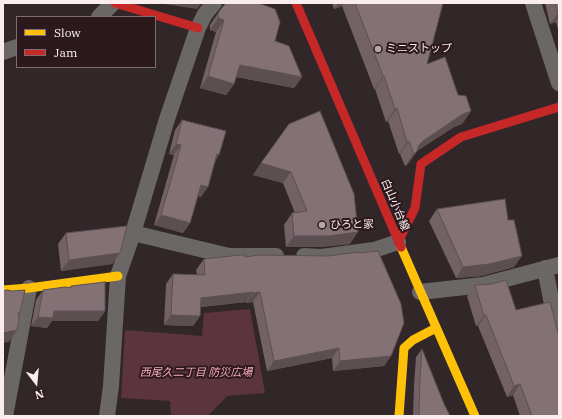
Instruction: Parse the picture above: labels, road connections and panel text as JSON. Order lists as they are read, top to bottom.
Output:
{
  "streets": {
    "street": ["白山小台線"]
  },
  "parks": ["西尾久二丁目 防災広場"],
  "places": ["ミニストップ", "ひろと家"],
  "legend": ["Slow", "Jam"],
  "north": "bottom"
}
